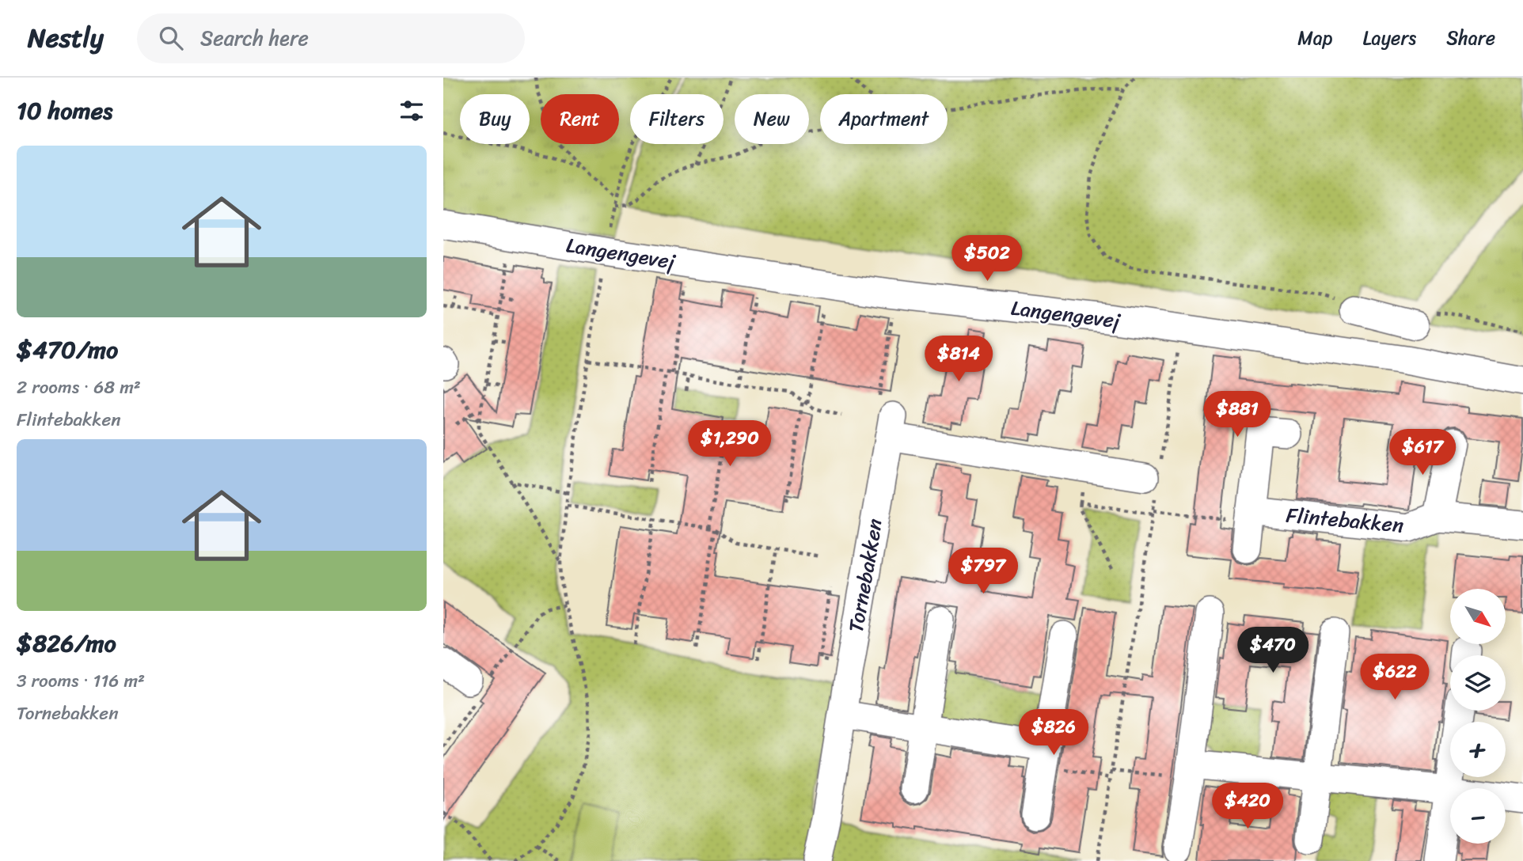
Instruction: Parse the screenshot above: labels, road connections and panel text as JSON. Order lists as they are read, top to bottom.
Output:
{
  "streets": {
    "street": ["Langengevej", "Flintebakken", "Tornebakken"]
  },
  "north": "bottom right",
  "page": {
    "header": "Nestly",
    "search": "Search here",
    "nav": ["Map", "Layers", "Share"],
    "heading": "10 homes",
    "chip": [
      "Buy",
      "Rent",
      "Filters",
      "New",
      "Apartment"
    ],
    "list": [
      {
        "name": "$470/mo",
        "note": "2 rooms · 68 m² · Flintebakken"
      },
      {
        "name": "$826/mo",
        "note": "3 rooms · 116 m² · Tornebakken"
      }
    ],
    "price": [
      "$502",
      "$814",
      "$881",
      "$1,290",
      "$617",
      "$797",
      "$470",
      "$622",
      "$826",
      "$420"
    ],
    "map_buttons": ["+", "−"]
  }
}
